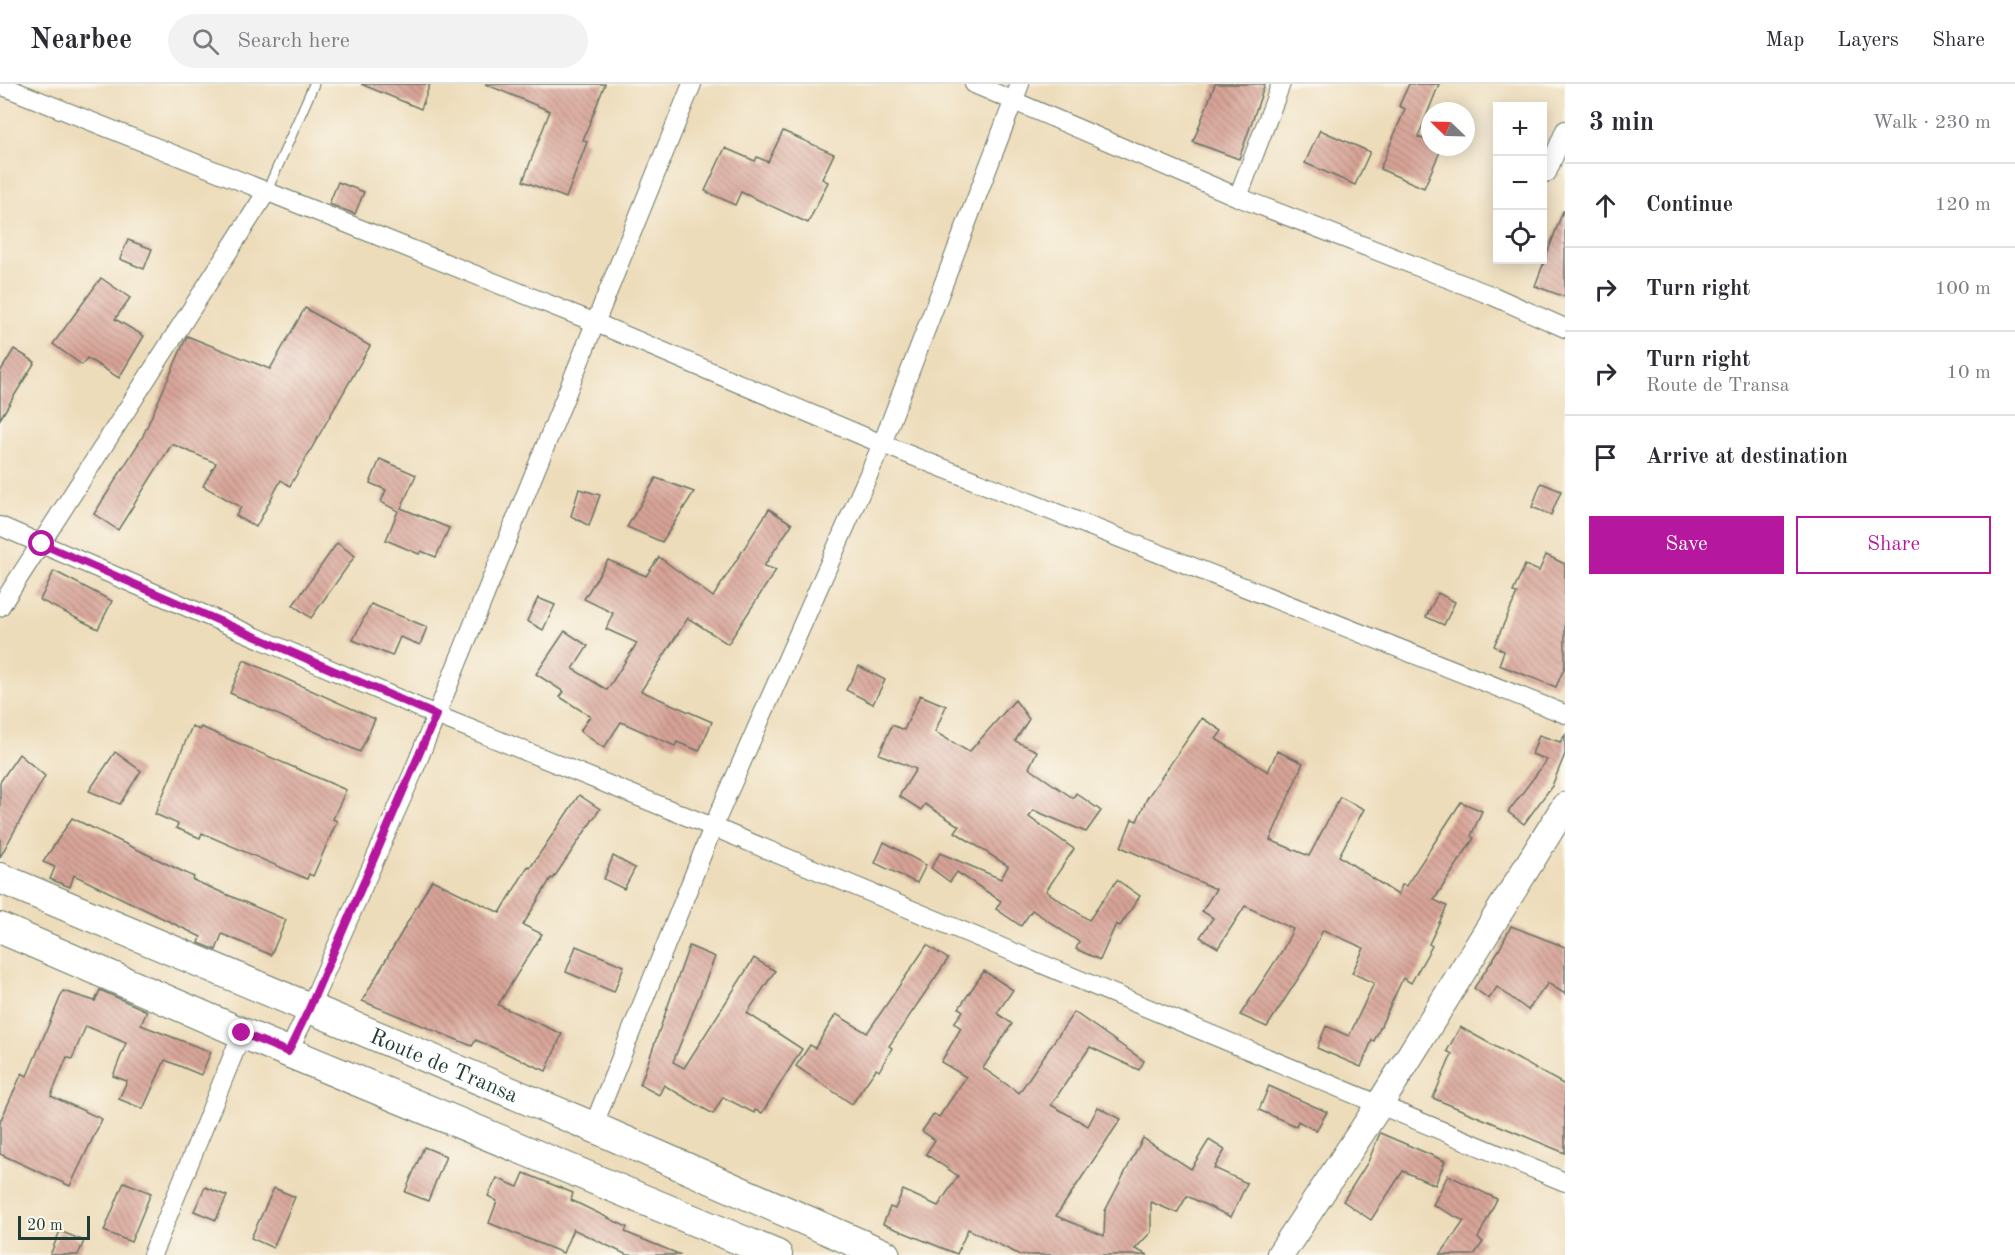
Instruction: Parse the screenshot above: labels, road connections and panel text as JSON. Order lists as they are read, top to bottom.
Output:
{
  "streets": {
    "main road": ["Route de Transa"]
  },
  "scale_bar": "20 m",
  "north": "top left",
  "page": {
    "header": "Nearbee",
    "search": "Search here",
    "nav": ["Map", "Layers", "Share"],
    "heading": ["3 min", "Walk · 230 m"],
    "map_buttons": ["+", "−"],
    "list": [
      ["Continue", "120 m"],
      ["Turn right", "100 m"],
      ["Turn right", "Route de Transa", "10 m"],
      "Arrive at destination"
    ],
    "buttons": ["Save", "Share"],
    "scale": "20 m"
  }
}
